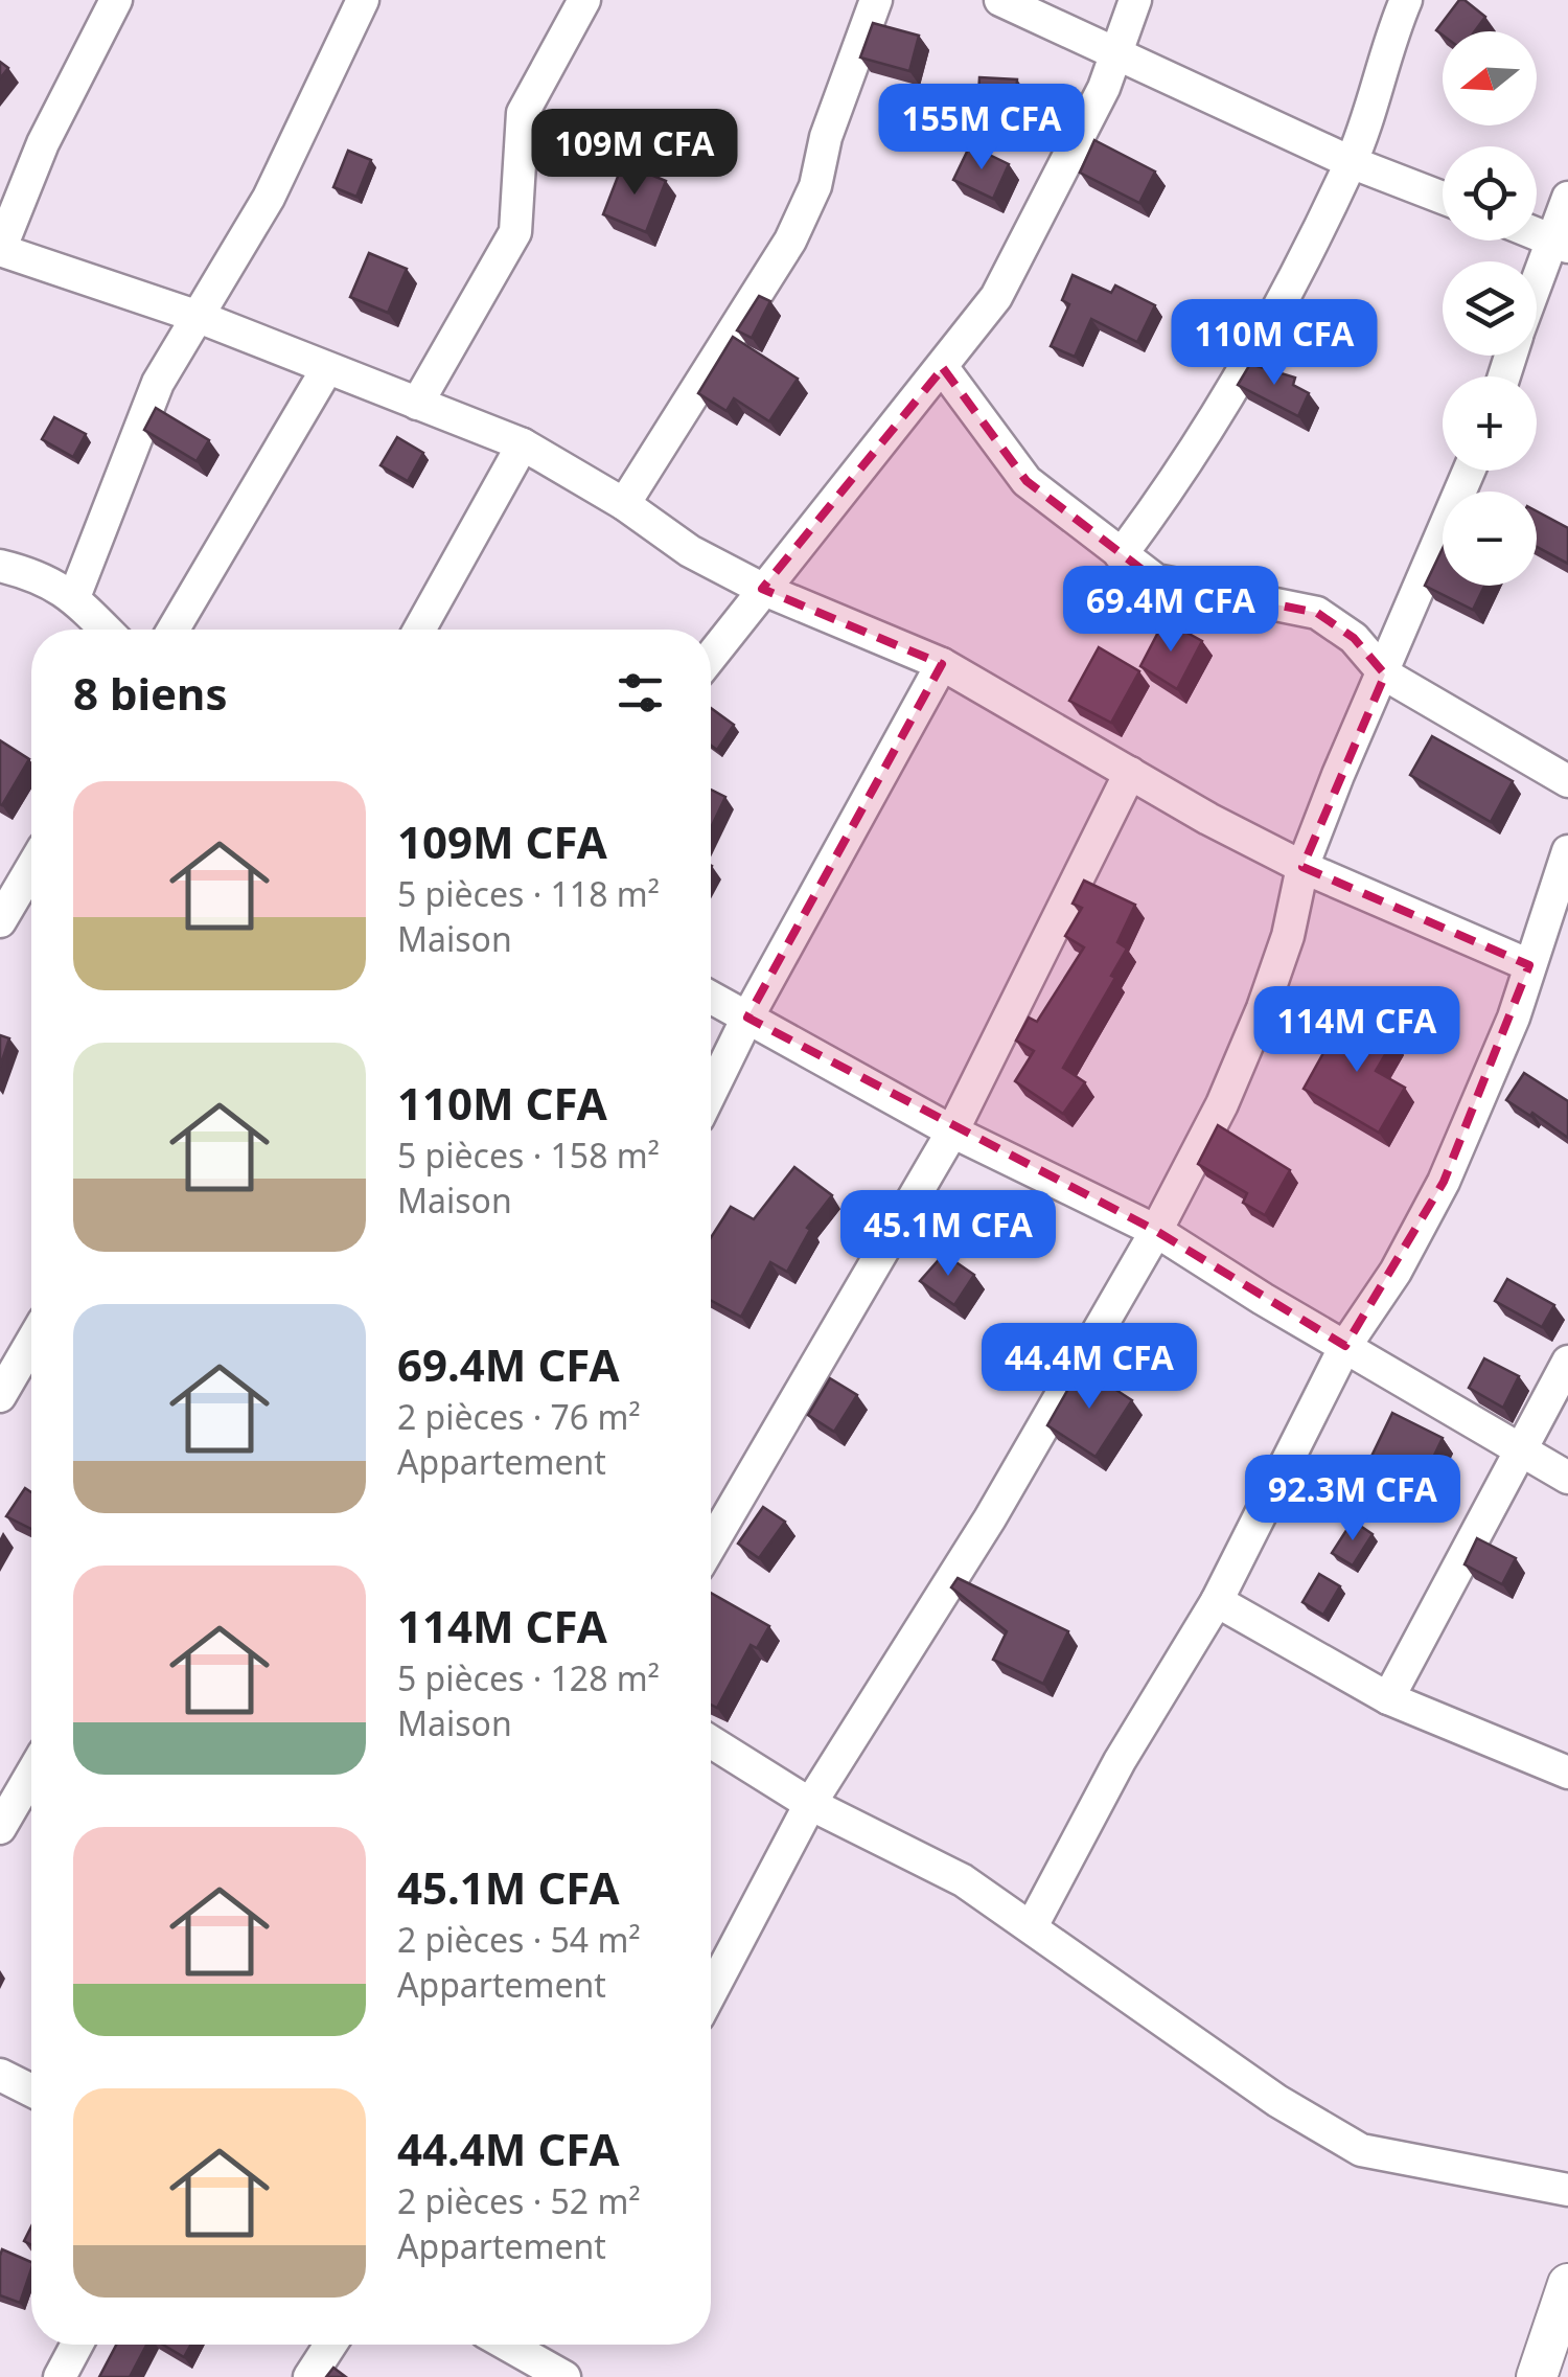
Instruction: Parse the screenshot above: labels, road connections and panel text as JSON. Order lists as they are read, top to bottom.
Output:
{
  "north": "left",
  "page": {
    "map_buttons": ["+", "−"],
    "price": [
      "155M CFA",
      "109M CFA",
      "110M CFA",
      "69.4M CFA",
      "114M CFA",
      "45.1M CFA",
      "44.4M CFA",
      "92.3M CFA"
    ],
    "heading": "8 biens",
    "list": [
      {
        "name": "109M CFA",
        "note": "5 pièces · 118 m² · Maison"
      },
      {
        "name": "110M CFA",
        "note": "5 pièces · 158 m² · Maison"
      },
      {
        "name": "69.4M CFA",
        "note": "2 pièces · 76 m² · Appartement"
      },
      {
        "name": "114M CFA",
        "note": "5 pièces · 128 m² · Maison"
      },
      {
        "name": "45.1M CFA",
        "note": "2 pièces · 54 m² · Appartement"
      },
      {
        "name": "44.4M CFA",
        "note": "2 pièces · 52 m² · Appartement"
      }
    ]
  }
}
